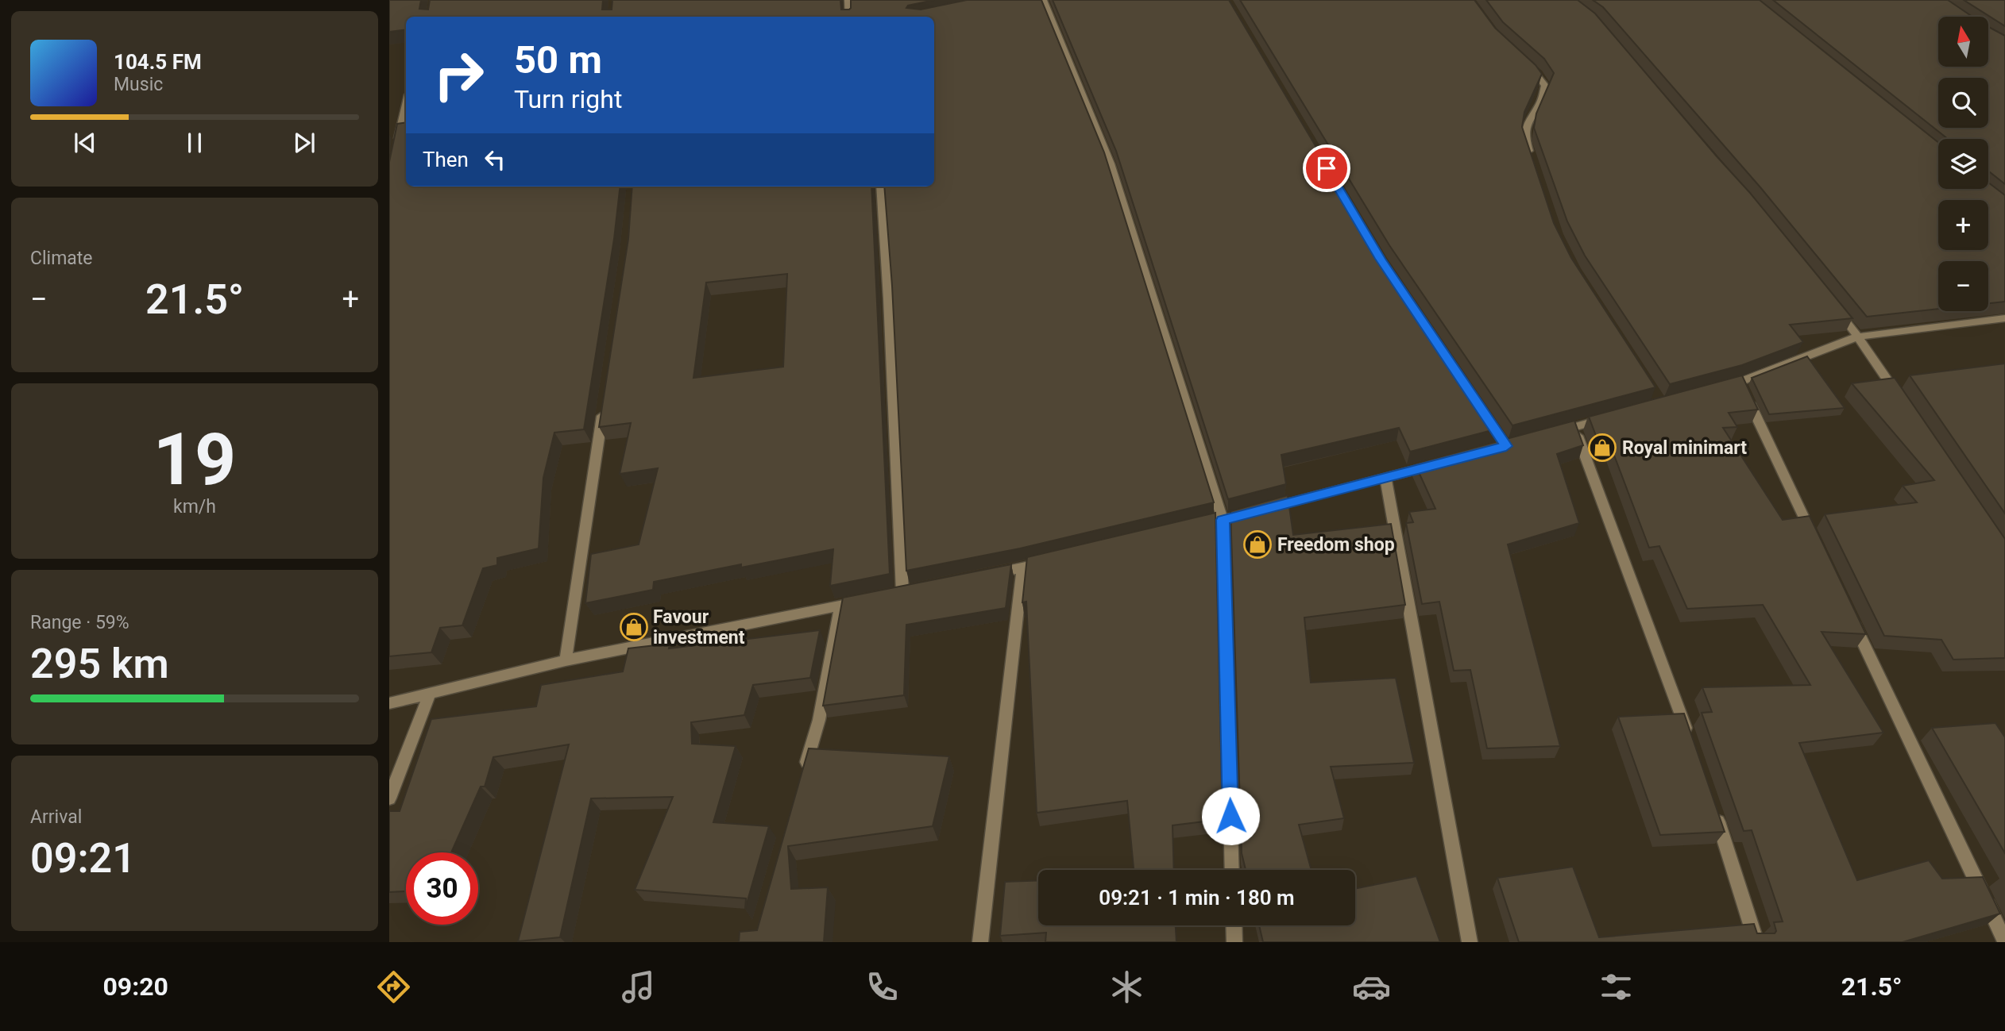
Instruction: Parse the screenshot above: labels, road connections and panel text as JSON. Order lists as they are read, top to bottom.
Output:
{
  "places": {
    "shop": ["Royal minimart", "Freedom shop", "Favour investment"]
  },
  "north": "top",
  "page": {
    "map_buttons": ["+", "−"],
    "turn": ["50 m", "Turn right"],
    "song": ["104.5 FM", "Music"],
    "then": "Then",
    "tile": [
      "Climate",
      ["19", "km/h"],
      ["Range · 59%", "295 km"],
      ["Arrival", "09:21"]
    ],
    "heat": ["−", "21.5°", "+"],
    "limit": "30",
    "trip": "09:21 · 1 min · 180 m",
    "tabs": ["09:20", "21.5°"]
  }
}
